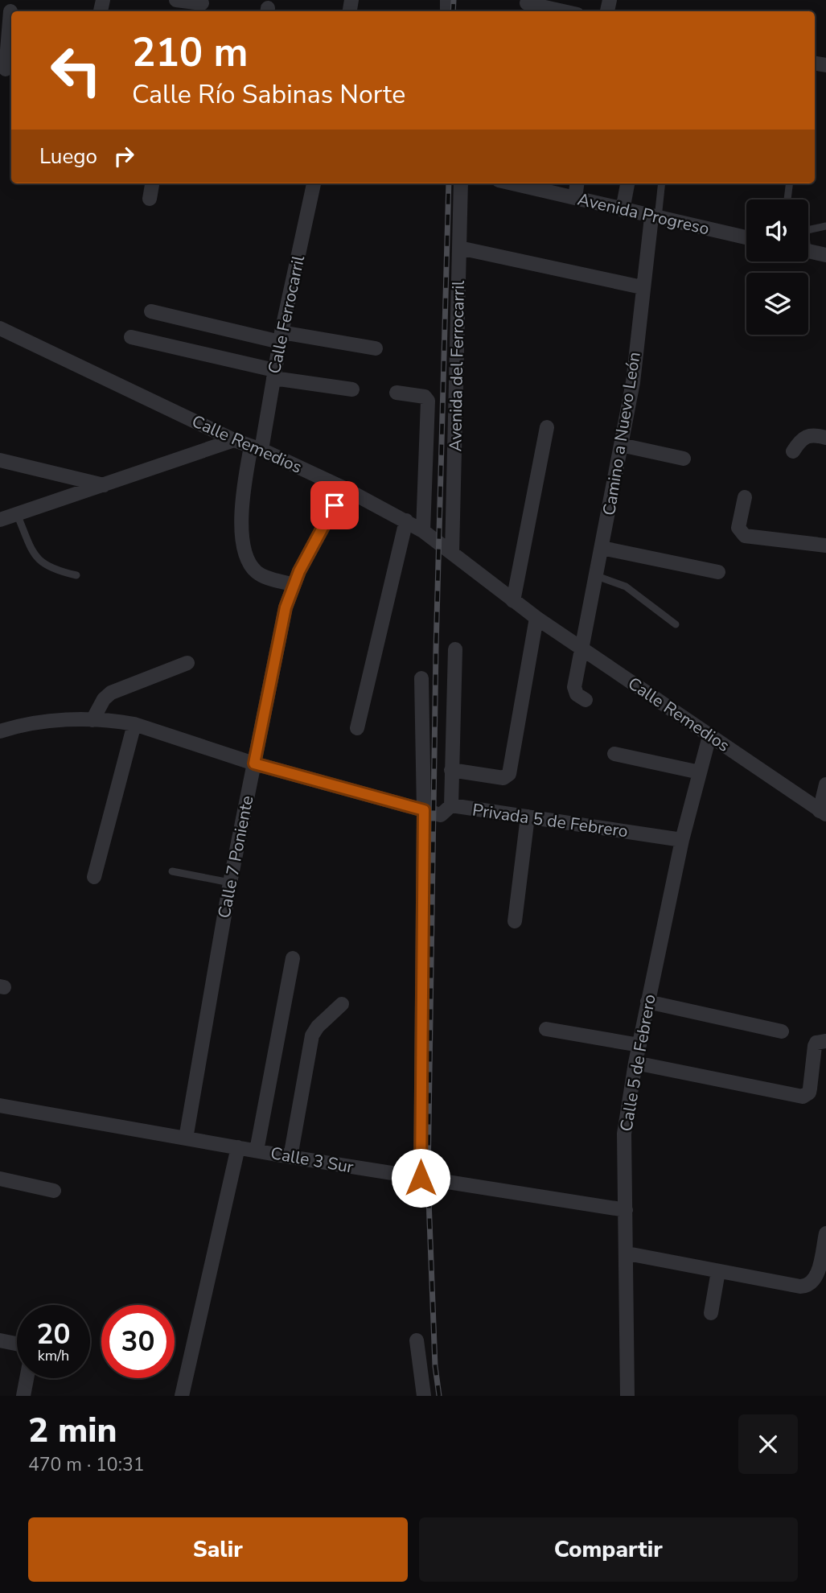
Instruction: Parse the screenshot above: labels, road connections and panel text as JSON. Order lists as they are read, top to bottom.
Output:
{
  "streets": {
    "street": [
      "Avenida Progreso",
      "Calle Ferrocarril",
      "Avenida del Ferrocarril",
      "Camino a Nuevo León",
      "Calle Remedios",
      "Privada 5 de Febrero",
      "Calle 7 Poniente",
      "Calle 5 de Febrero",
      "Calle 3 Sur"
    ]
  },
  "crossings": [
    ["Avenida Progreso", "Camino a Nuevo León"],
    ["Calle Ferrocarril", "Calle Remedios"],
    ["Calle Ferrocarril", "Calle 7 Poniente"],
    ["Avenida del Ferrocarril", "Calle Remedios"],
    ["Camino a Nuevo León", "Calle Remedios"],
    ["Calle Remedios", "Calle 7 Poniente"],
    ["Calle Remedios", "Calle 5 de Febrero"],
    ["Privada 5 de Febrero", "Calle 5 de Febrero"],
    ["Calle 7 Poniente", "Calle 3 Sur"],
    ["Calle 5 de Febrero", "Calle 3 Sur"]
  ],
  "page": {
    "turn": ["210 m", "Calle Río Sabinas Norte"],
    "then": "Luego",
    "speed": "20 km/h",
    "limit": "30",
    "heading": ["2 min", "470 m · 10:31"],
    "buttons": ["Salir", "Compartir"]
  }
}
